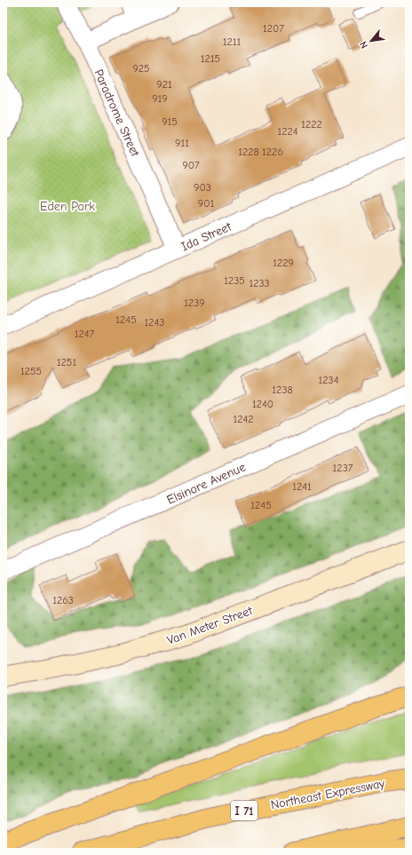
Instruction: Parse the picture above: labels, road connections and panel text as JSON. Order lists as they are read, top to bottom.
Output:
{
  "streets": {
    "highway": ["Northeast Expressway", "I 71"],
    "street": [
      "Paradrome Street",
      "Ida Street",
      "Elsinore Avenue",
      "Van Meter Street"
    ]
  },
  "crossings": [
    ["Paradrome Street", "Ida Street"]
  ],
  "parks": ["Eden Park"],
  "house_numbers": [
    "1207",
    "1211",
    "1215",
    "925",
    "921",
    "919",
    "915",
    "1222",
    "1224",
    "911",
    "1228",
    "1226",
    "907",
    "903",
    "901",
    "1229",
    "1235",
    "1233",
    "1239",
    "1245",
    "1243",
    "1247",
    "1251",
    "1255",
    "1234",
    "1238",
    "1240",
    "1242",
    "1237",
    "1241",
    "1245",
    "1263"
  ],
  "north": "bottom left"
}
